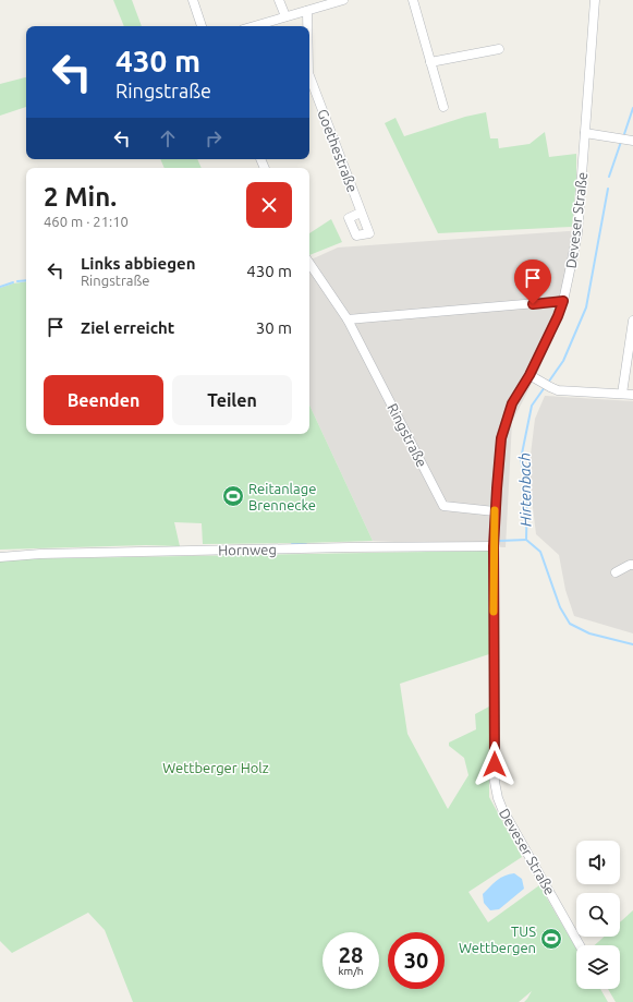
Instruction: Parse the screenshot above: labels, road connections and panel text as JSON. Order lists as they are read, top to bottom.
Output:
{
  "streets": {
    "street": [
      "Goethestraße",
      "Deveser Straße",
      "Ringstraße",
      "Hornweg"
    ]
  },
  "crossings": [
    ["Deveser Straße", "Ringstraße"],
    ["Deveser Straße", "Hornweg"]
  ],
  "water": ["Hirtenbach"],
  "parks": ["Wettberger Holz"],
  "places": {
    "sports": ["Reitanlage Brennecke", "TUS Wettbergen"]
  },
  "page": {
    "turn": ["430 m", "Ringstraße"],
    "heading": ["2 Min.", "460 m · 21:10"],
    "list": [
      {
        "name": "Links abbiegen",
        "note": "Ringstraße",
        "value": "430 m"
      },
      {
        "name": "Ziel erreicht",
        "value": "30 m"
      }
    ],
    "buttons": ["Beenden", "Teilen"],
    "speed": "28 km/h",
    "limit": "30"
  }
}
